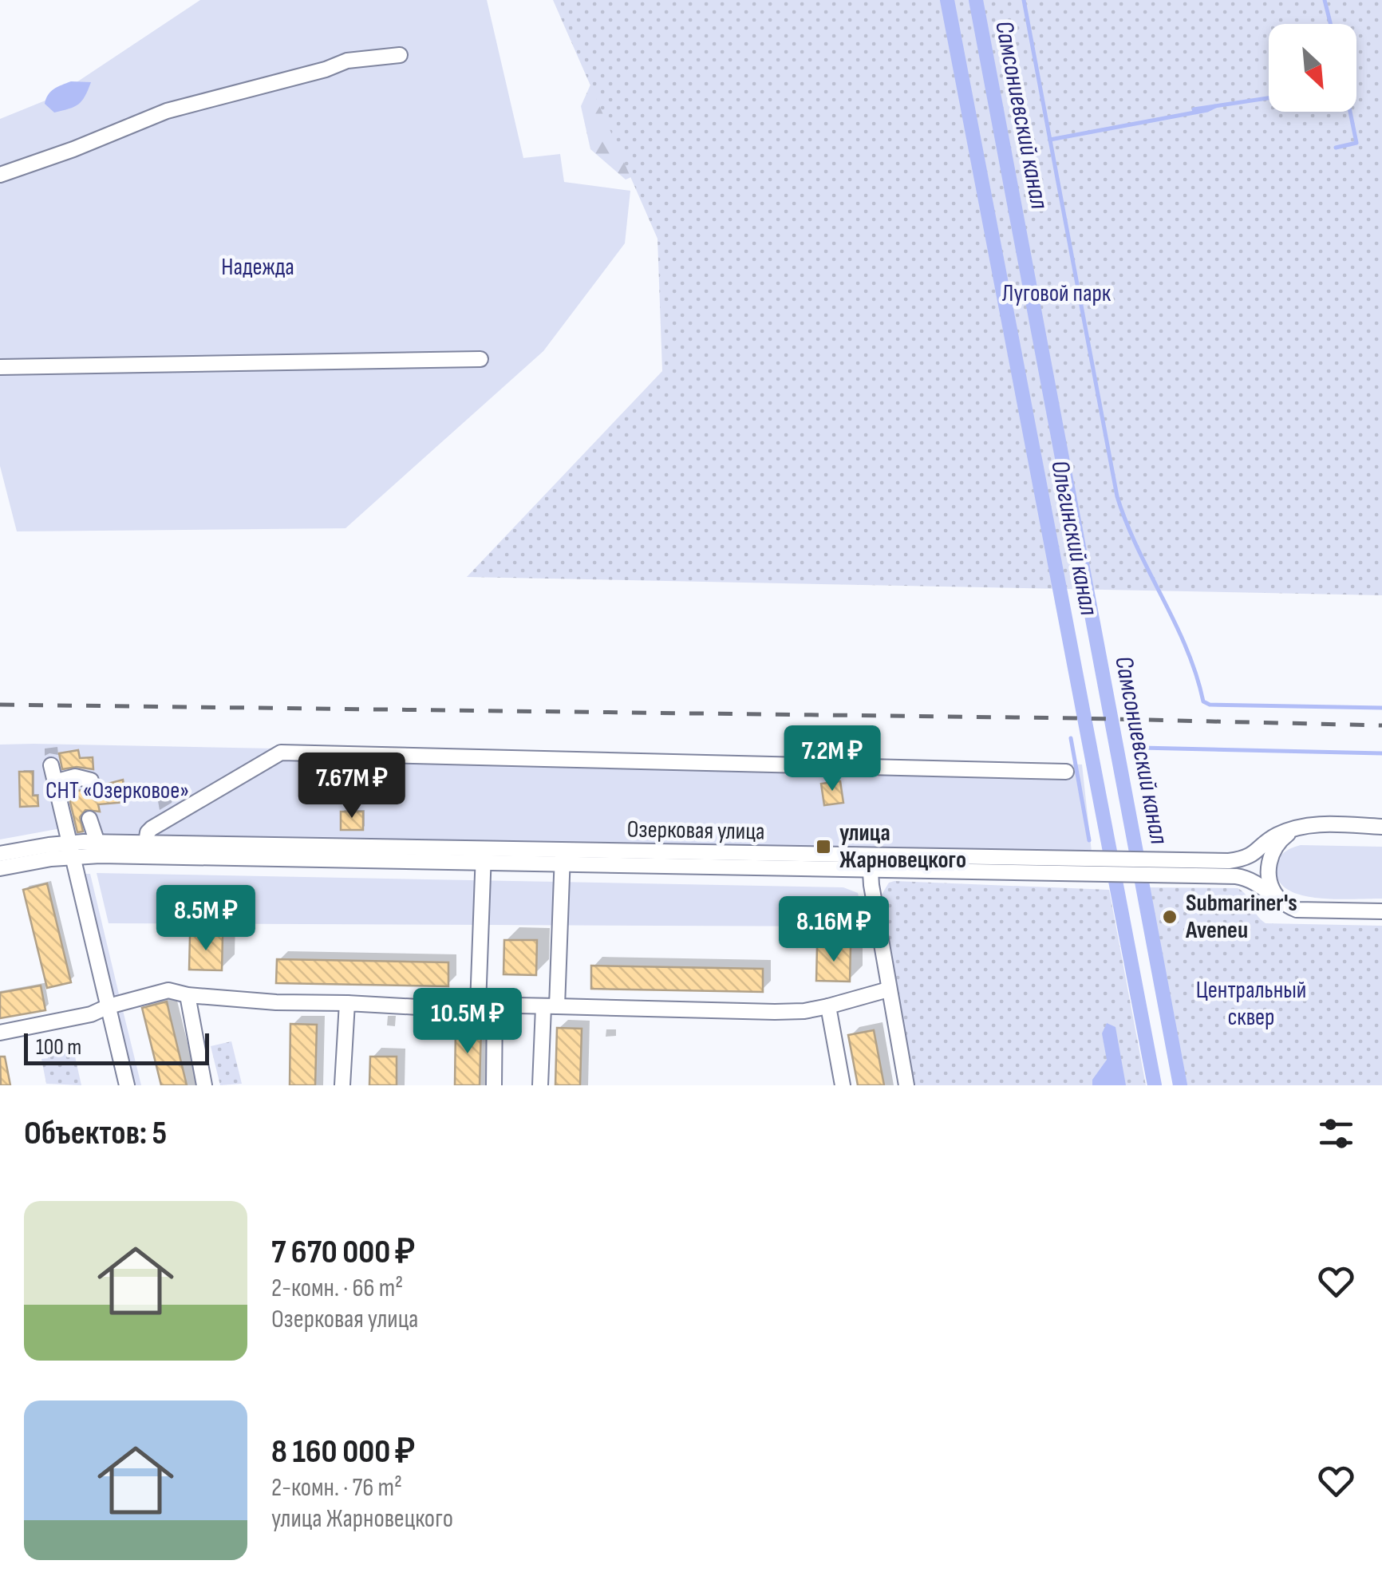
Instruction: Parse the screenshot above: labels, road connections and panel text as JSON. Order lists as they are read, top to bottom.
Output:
{
  "streets": {
    "street": ["Озерковая улица"]
  },
  "water": ["Самсониевский канал", "Ольгинский канал"],
  "parks": [
    "Надежда",
    "Луговой парк",
    "СНТ «Озерковое»",
    "Центральный сквер"
  ],
  "places": {
    "transit": ["улица Жарновецкого"],
    "other": ["Submariner's Aveneu"]
  },
  "scale_bar": "100 m",
  "north": "bottom right",
  "page": {
    "price": [
      "7.2M ₽",
      "7.67M ₽",
      "8.5M ₽",
      "8.16M ₽",
      "10.5M ₽"
    ],
    "scale": "100 m",
    "heading": "Объектов: 5",
    "list": [
      {
        "name": "7 670 000 ₽",
        "note": "2-комн. · 66 m² · Озерковая улица"
      },
      {
        "name": "8 160 000 ₽",
        "note": "2-комн. · 76 m² · улица Жарновецкого"
      }
    ]
  }
}
